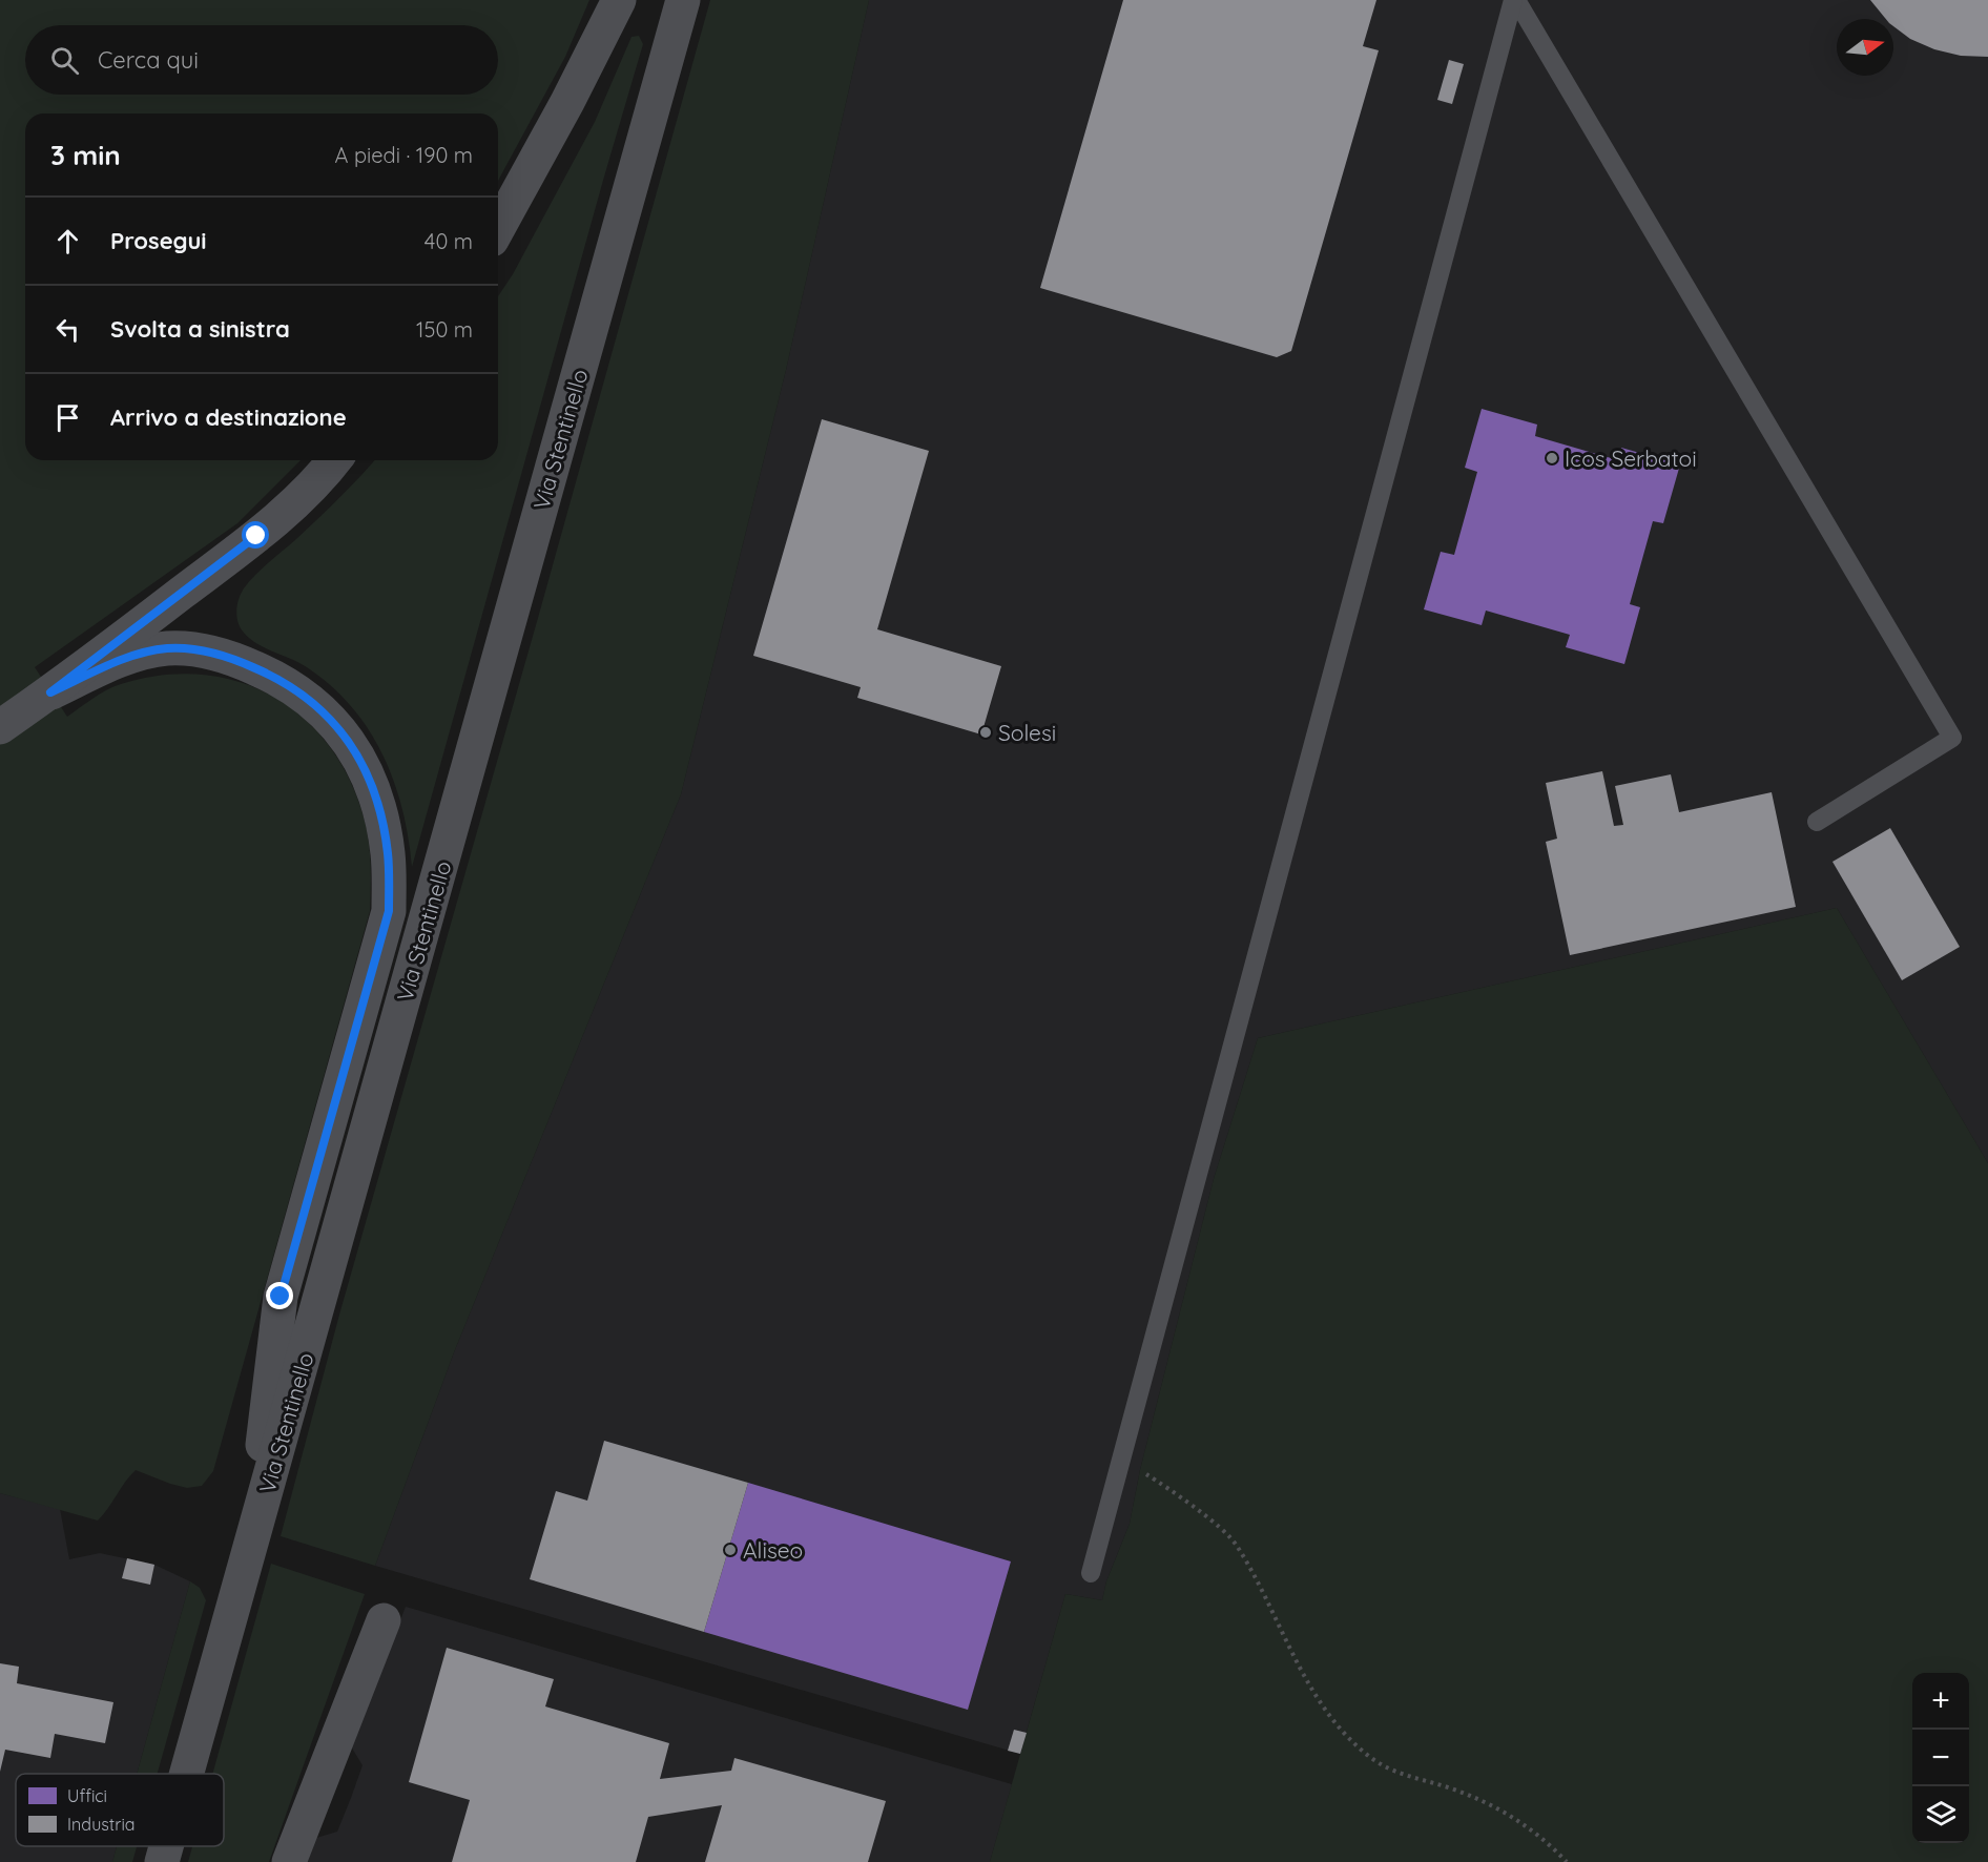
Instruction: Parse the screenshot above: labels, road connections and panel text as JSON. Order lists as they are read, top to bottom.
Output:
{
  "streets": {
    "street": ["Via Stentinello"]
  },
  "places": ["Icos Serbatoi", "Solesi", "Aliseo"],
  "legend": ["Uffici", "Industria"],
  "north": "right",
  "page": {
    "search": "Cerca qui",
    "heading": ["3 min", "A piedi · 190 m"],
    "list": [
      ["Prosegui", "40 m"],
      ["Svolta a sinistra", "150 m"],
      "Arrivo a destinazione"
    ],
    "map_buttons": ["+", "−"]
  }
}
